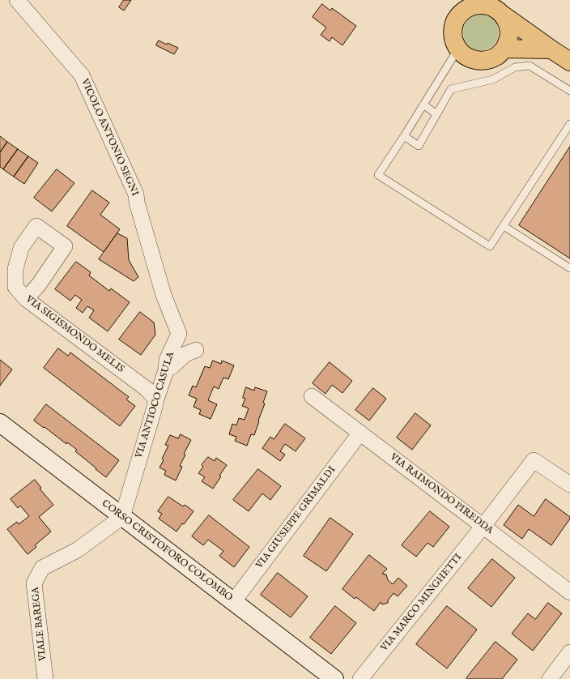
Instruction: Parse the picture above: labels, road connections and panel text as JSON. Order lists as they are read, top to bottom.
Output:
{
  "streets": {
    "street": [
      "VICOLO ANTONIO SEGNI",
      "VIA SIGISMONDO MELIS",
      "VIA ANTIOCO CASULA",
      "VIA RAIMONDO PIREDDA",
      "VIA GIUSEPPE GRIMALDI",
      "CORSO CRISTOFORO COLOMBO",
      "VIA MARCO MINGHETTI",
      "VIALE BAREGA"
    ]
  },
  "crossings": [
    ["VICOLO ANTONIO SEGNI", "VIA ANTIOCO CASULA"],
    ["VIA SIGISMONDO MELIS", "VIA ANTIOCO CASULA"],
    ["VIA ANTIOCO CASULA", "CORSO CRISTOFORO COLOMBO"],
    ["VIA ANTIOCO CASULA", "VIALE BAREGA"],
    ["VIA RAIMONDO PIREDDA", "VIA GIUSEPPE GRIMALDI"],
    ["VIA RAIMONDO PIREDDA", "VIA MARCO MINGHETTI"],
    ["VIA GIUSEPPE GRIMALDI", "CORSO CRISTOFORO COLOMBO"],
    ["CORSO CRISTOFORO COLOMBO", "VIALE BAREGA"]
  ]
}
